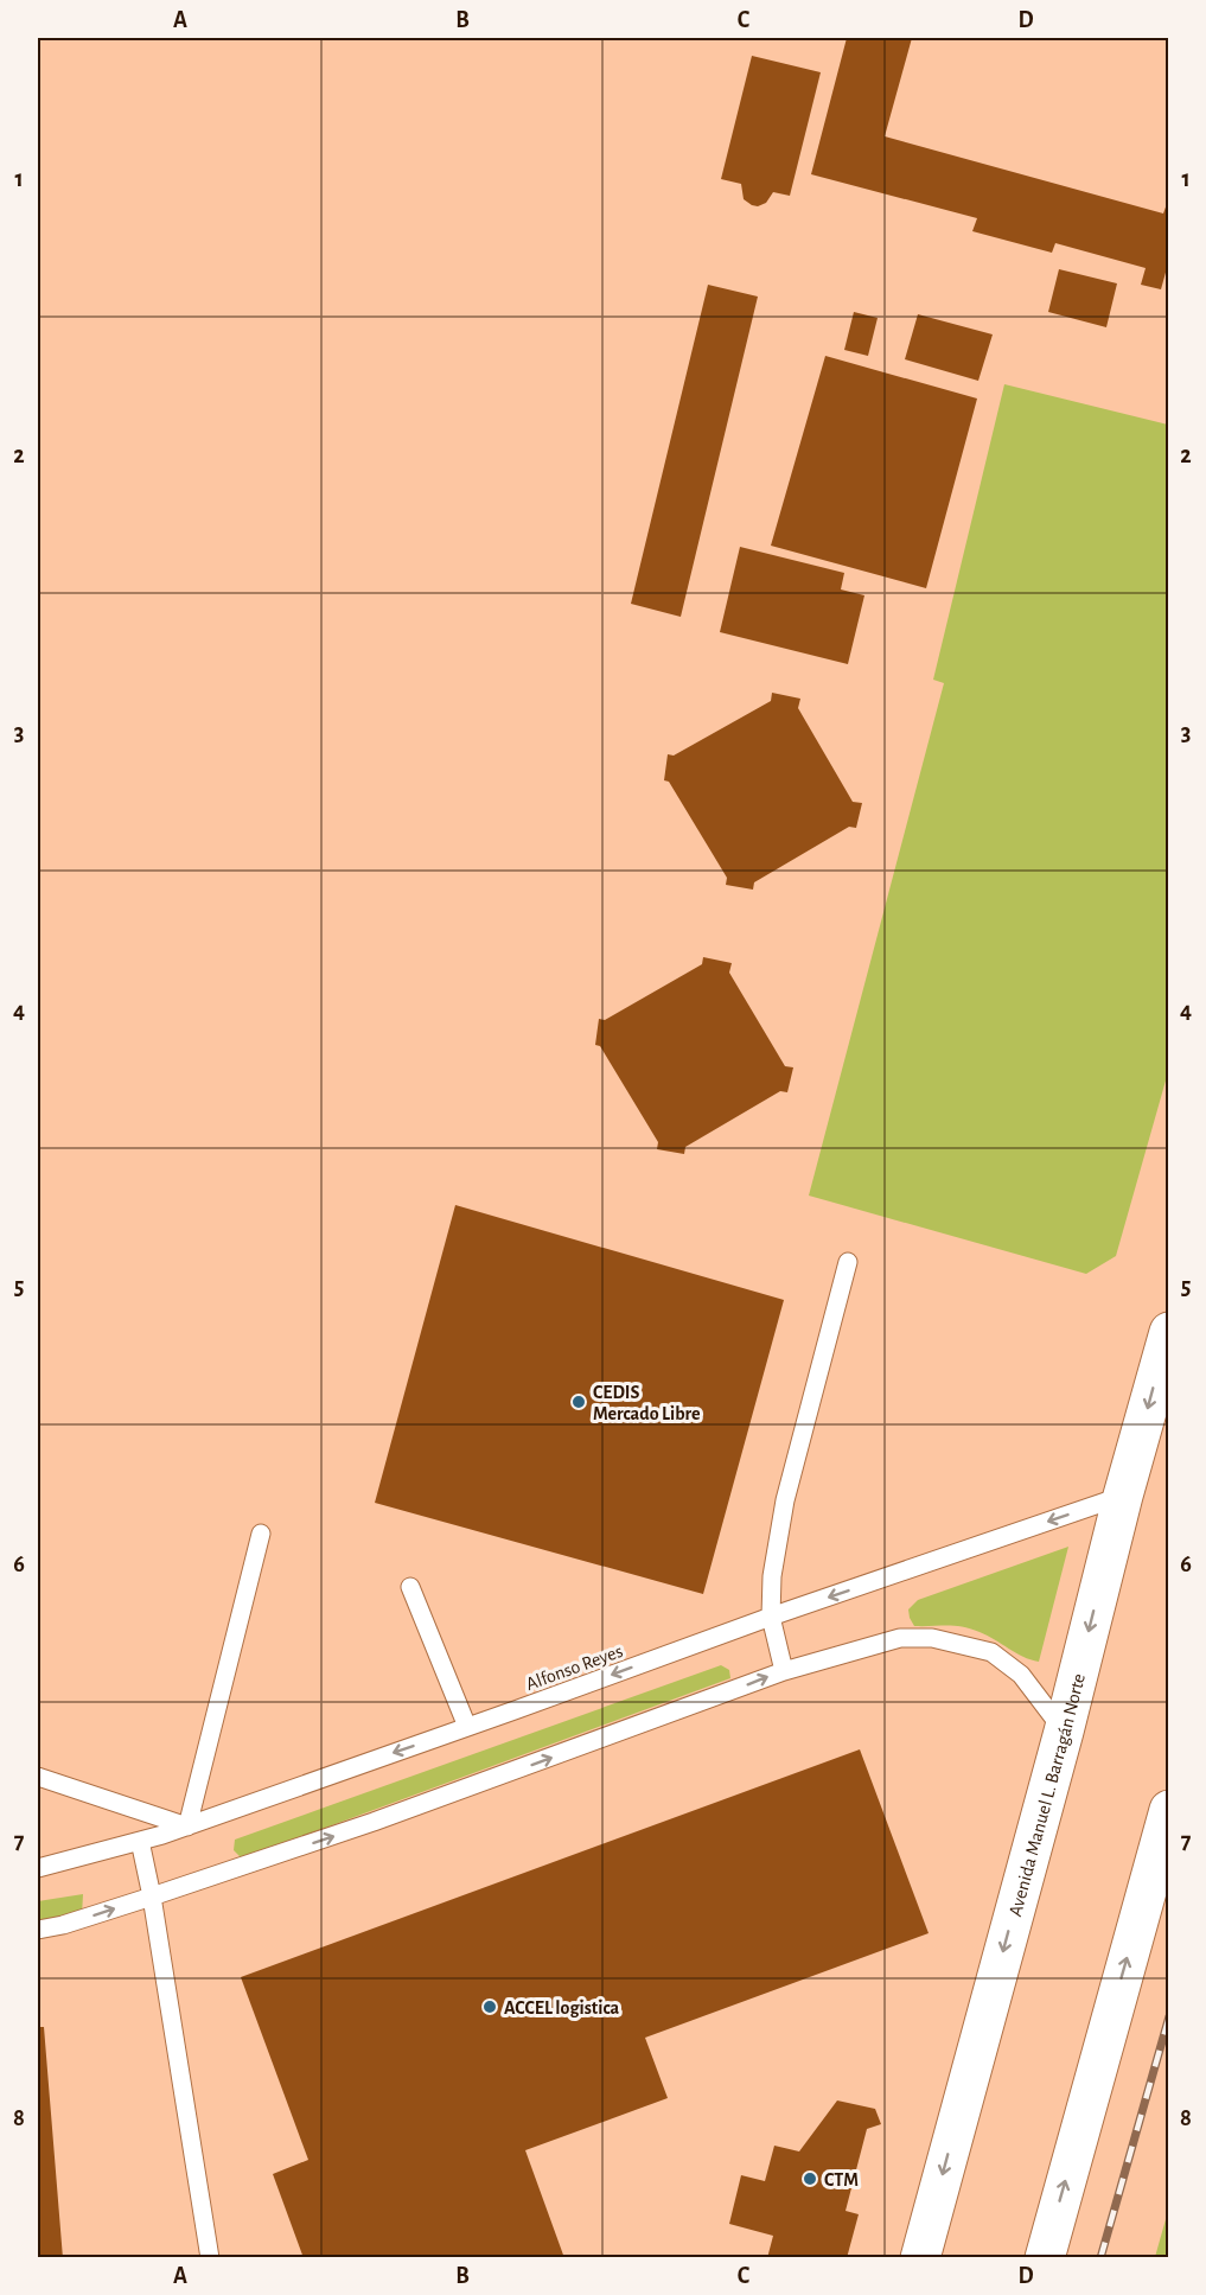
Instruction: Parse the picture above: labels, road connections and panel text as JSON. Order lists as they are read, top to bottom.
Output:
{
  "streets": {
    "main road": ["Avenida Manuel L. Barragán Norte"],
    "lane": ["Alfonso Reyes"]
  },
  "crossings": [
    ["Alfonso Reyes", "Avenida Manuel L. Barragán Norte"]
  ],
  "places": ["CEDIS Mercado Libre", "ACCEL logistica", "CTM"],
  "grid": {
    "columns": [
      "A",
      "B",
      "C",
      "D"
    ],
    "rows": [
      "1",
      "2",
      "3",
      "4",
      "5",
      "6",
      "7",
      "8"
    ]
  }
}
